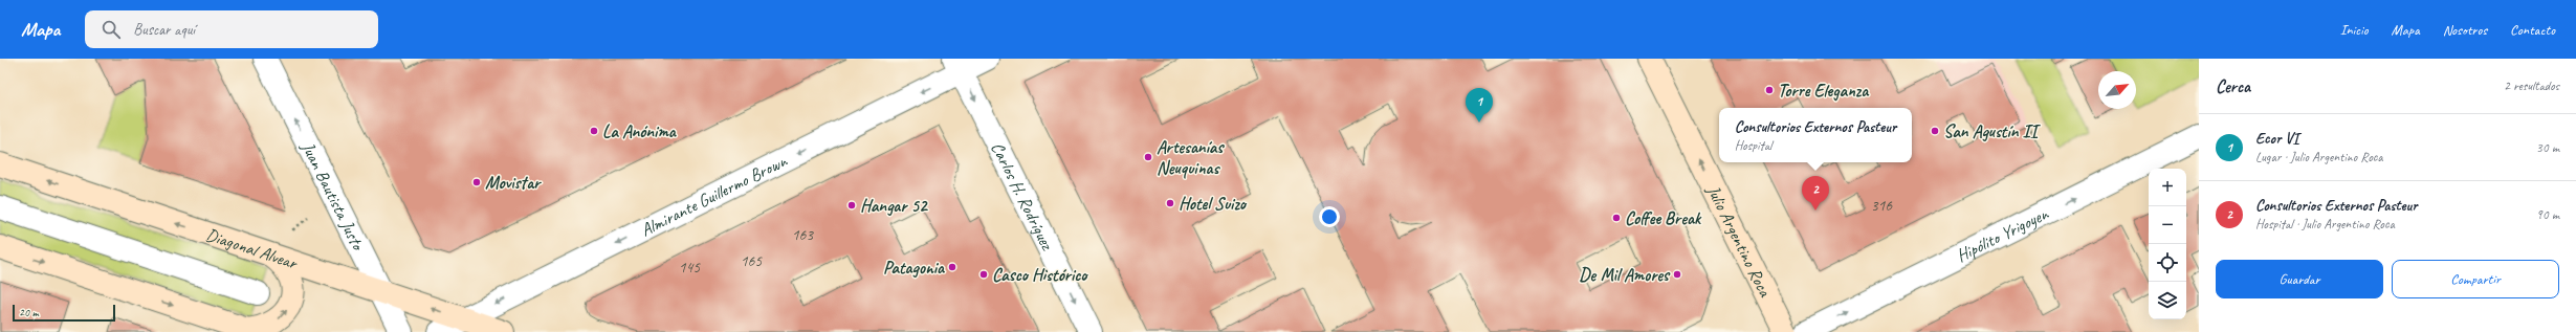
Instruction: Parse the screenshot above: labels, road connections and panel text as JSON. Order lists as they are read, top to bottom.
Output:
{
  "streets": {
    "main road": ["Julio Argentino Roca", "Diagonal Alvear"],
    "street": [
      "Juan Bautista Justo",
      "Almirante Guillermo Brown",
      "Carlos H. Rodríguez",
      "Hipólito Yrigoyen"
    ]
  },
  "crossings": [
    ["Juan Bautista Justo", "Diagonal Alvear"],
    ["Almirante Guillermo Brown", "Carlos H. Rodríguez"],
    ["Almirante Guillermo Brown", "Diagonal Alvear"]
  ],
  "one_way": [
    "Juan Bautista Justo",
    "Almirante Guillermo Brown",
    "Carlos H. Rodríguez",
    "Hipólito Yrigoyen",
    "Julio Argentino Roca"
  ],
  "places": [
    "Torre Eleganza",
    "La Anónima",
    "San Agustín II",
    "Artesanías Neuquinas",
    "Movistar",
    "Hotel Suizo",
    "Hangar 52",
    "Coffee Break",
    "Patagonia",
    "Casco Histórico",
    "De Mil Amores"
  ],
  "house_numbers": [
    "316",
    "163",
    "165",
    "145"
  ],
  "scale_bar": "20 m",
  "north": "top right",
  "page": {
    "header": "Mapa",
    "search": "Buscar aquí",
    "nav": [
      "Inicio",
      "Mapa",
      "Nosotros",
      "Contacto"
    ],
    "heading": ["Cerca", "2 resultados"],
    "pins": ["1", "2"],
    "popup": ["Consultorios Externos Pasteur", "Hospital"],
    "list": [
      {
        "mark": "1",
        "name": "Ecor VI",
        "note": "Lugar · Julio Argentino Roca",
        "value": "30 m"
      },
      {
        "mark": "2",
        "name": "Consultorios Externos Pasteur",
        "note": "Hospital · Julio Argentino Roca",
        "value": "90 m"
      }
    ],
    "map_buttons": ["+", "−"],
    "buttons": ["Guardar", "Compartir"],
    "scale": "20 m"
  }
}
